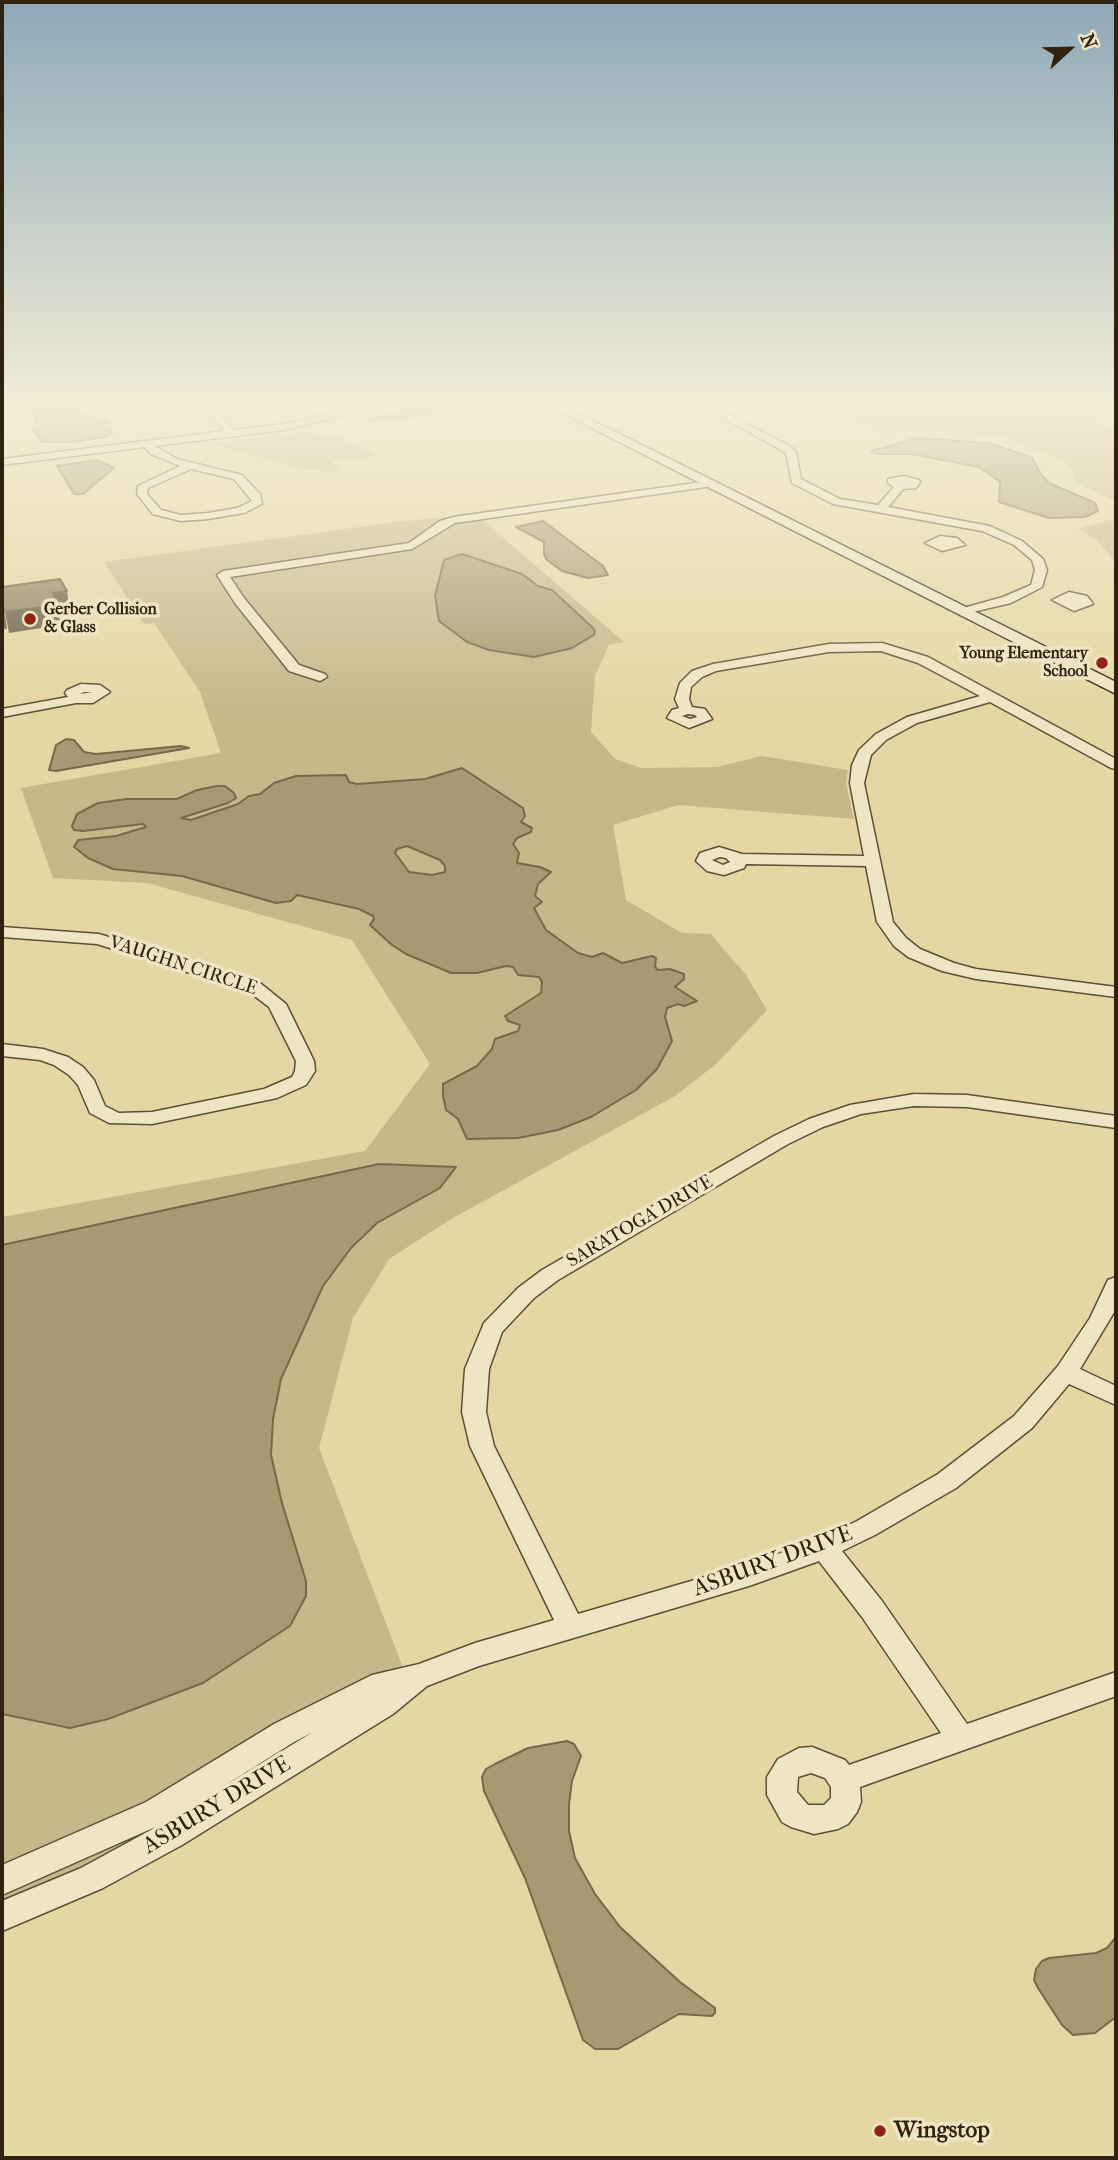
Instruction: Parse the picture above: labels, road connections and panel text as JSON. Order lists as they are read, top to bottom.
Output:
{
  "streets": {
    "street": ["VAUGHN CIRCLE", "SARATOGA DRIVE", "ASBURY DRIVE"]
  },
  "crossings": [
    ["SARATOGA DRIVE", "ASBURY DRIVE"]
  ],
  "places": ["Gerber Collision & Glass", "Young Elementary School", "Wingstop"],
  "north": "right"
}
